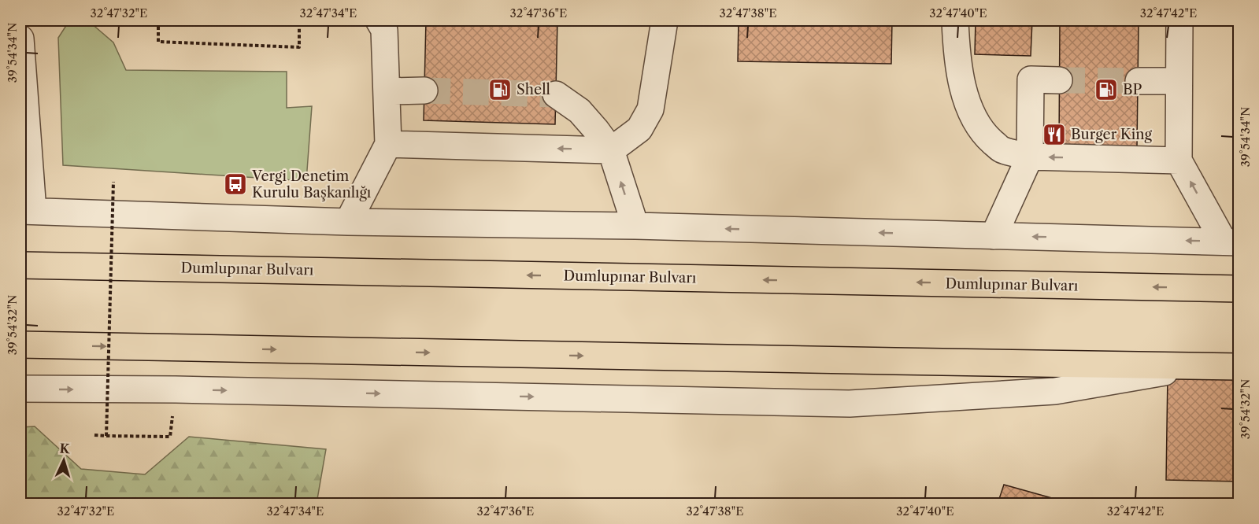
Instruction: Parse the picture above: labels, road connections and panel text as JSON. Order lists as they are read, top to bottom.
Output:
{
  "streets": {
    "highway": ["Dumlupınar Bulvarı"]
  },
  "places": {
    "fuel station": ["Shell", "BP"],
    "restaurant": ["Burger King"],
    "bus stop": ["Vergi Denetim Kurulu Başkanlığı"]
  },
  "north": "top",
  "coordinates": [
    "32°47'32\"E",
    "32°47'34\"E",
    "32°47'36\"E",
    "32°47'38\"E",
    "32°47'40\"E",
    "32°47'42\"E",
    "39°54'34\"N",
    "39°54'32\"N"
  ]
}
